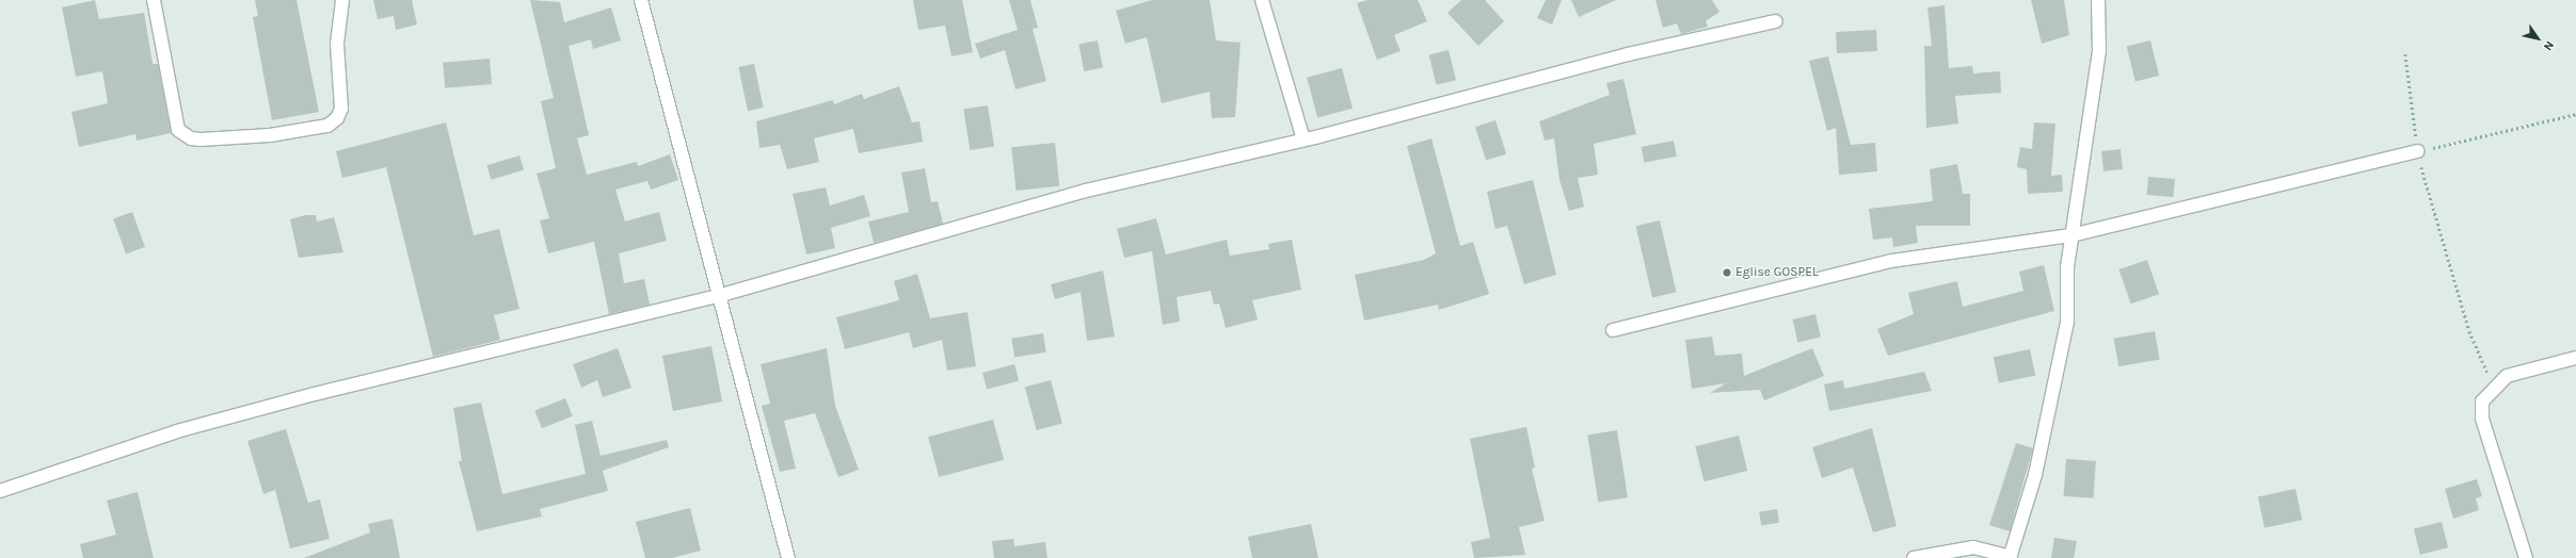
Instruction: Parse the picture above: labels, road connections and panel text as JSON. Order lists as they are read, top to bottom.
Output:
{
  "places": ["Eglise GOSPEL"],
  "north": "bottom right"
}
